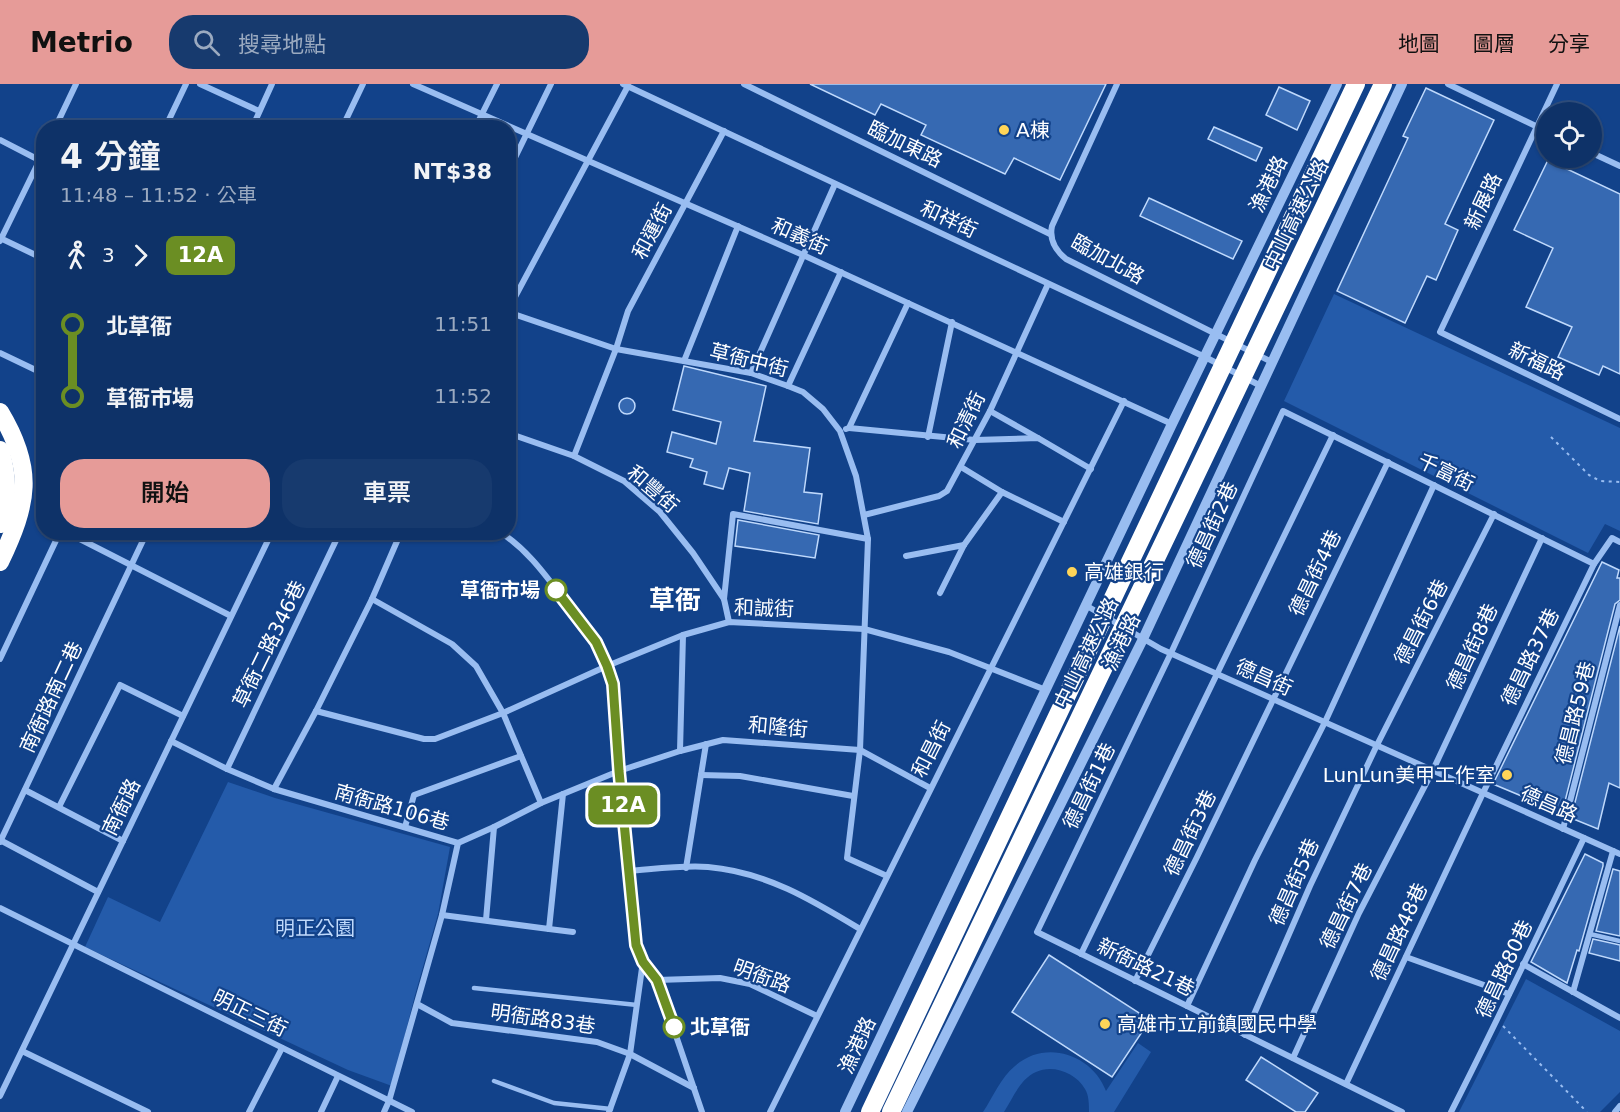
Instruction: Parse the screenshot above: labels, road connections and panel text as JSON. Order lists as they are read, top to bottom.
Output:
{
  "streets": {
    "highway": ["中山高速公路"],
    "street": [
      "臨加東路",
      "漁港路",
      "新展路",
      "和祥街",
      "和運街",
      "和義街",
      "臨加北路",
      "草衙中街",
      "新福路",
      "和清街",
      "千富街",
      "和豐街",
      "德昌街2巷",
      "德昌街4巷",
      "和誠街",
      "德昌街6巷",
      "草衙二路346巷",
      "德昌街8巷",
      "德昌路37巷",
      "德昌街",
      "南衙路南二巷",
      "德昌路59巷",
      "和隆街",
      "和昌街",
      "德昌街1巷",
      "德昌路",
      "南衙路",
      "南衙路106巷",
      "德昌街3巷",
      "德昌街5巷",
      "德昌街7巷",
      "德昌路48巷",
      "新衙路21巷",
      "德昌路80巷",
      "明衙路",
      "明正三街",
      "明衙路83巷"
    ]
  },
  "crossings": [
    ["臨加東路", "臨加北路"],
    ["漁港路", "和祥街"],
    ["漁港路", "和義街"],
    ["漁港路", "臨加北路"],
    ["漁港路", "和誠街"],
    ["漁港路", "德昌街"],
    ["新展路", "新福路"],
    ["和祥街", "和運街"],
    ["和祥街", "和清街"],
    ["和運街", "和義街"],
    ["和運街", "草衙中街"],
    ["和運街", "和豐街"],
    ["和義街", "和清街"],
    ["和義街", "和昌街"],
    ["草衙中街", "和清街"],
    ["草衙中街", "和誠街"],
    ["草衙中街", "和隆街"],
    ["草衙中街", "和昌街"],
    ["千富街", "德昌街2巷"],
    ["千富街", "德昌街4巷"],
    ["千富街", "德昌街6巷"],
    ["千富街", "德昌街8巷"],
    ["千富街", "德昌路37巷"],
    ["和豐街", "和誠街"],
    ["德昌街2巷", "德昌街"],
    ["德昌街2巷", "德昌街1巷"],
    ["德昌街4巷", "德昌街"],
    ["德昌街4巷", "德昌街3巷"],
    ["和誠街", "和昌街"],
    ["德昌街6巷", "德昌街"],
    ["德昌街6巷", "德昌街5巷"],
    ["草衙二路346巷", "南衙路106巷"],
    ["德昌街8巷", "德昌街"],
    ["德昌街8巷", "德昌路"],
    ["德昌街8巷", "德昌街7巷"],
    ["德昌路37巷", "德昌路"],
    ["德昌路37巷", "德昌路48巷"],
    ["德昌街", "德昌街1巷"],
    ["德昌街", "德昌路"],
    ["德昌街", "德昌街3巷"],
    ["德昌街", "德昌街5巷"],
    ["德昌街", "德昌街7巷"],
    ["德昌路59巷", "德昌路"],
    ["和隆街", "和昌街"],
    ["和隆街", "南衙路106巷"],
    ["和昌街", "明衙路"],
    ["德昌街1巷", "新衙路21巷"],
    ["德昌路", "德昌街7巷"],
    ["德昌路", "德昌路48巷"],
    ["德昌路", "德昌路80巷"],
    ["南衙路", "南衙路106巷"],
    ["南衙路", "明正三街"],
    ["南衙路106巷", "明正三街"],
    ["南衙路106巷", "明衙路83巷"],
    ["德昌街3巷", "新衙路21巷"],
    ["德昌街5巷", "新衙路21巷"],
    ["德昌街7巷", "新衙路21巷"],
    ["德昌路48巷", "新衙路21巷"]
  ],
  "districts": ["草衙"],
  "parks": ["明正公園"],
  "places": [
    "A棟",
    "高雄銀行",
    "草衙市場",
    "LunLun美甲工作室",
    "高雄市立前鎮國民中學",
    "北草衙"
  ],
  "lines": ["bus line 12A"],
  "page": {
    "header": "Metrio",
    "search": "搜尋地點",
    "nav": ["地圖", "圖層", "分享"],
    "on_map": "12A",
    "heading": ["4 分鐘", "11:48 – 11:52 · 公車", "NT$38"],
    "legs": ["3", "12A"],
    "list": [
      {
        "name": "北草衙",
        "value": "11:51"
      },
      {
        "name": "草衙市場",
        "value": "11:52"
      }
    ],
    "buttons": ["開始", "車票"]
  }
}
